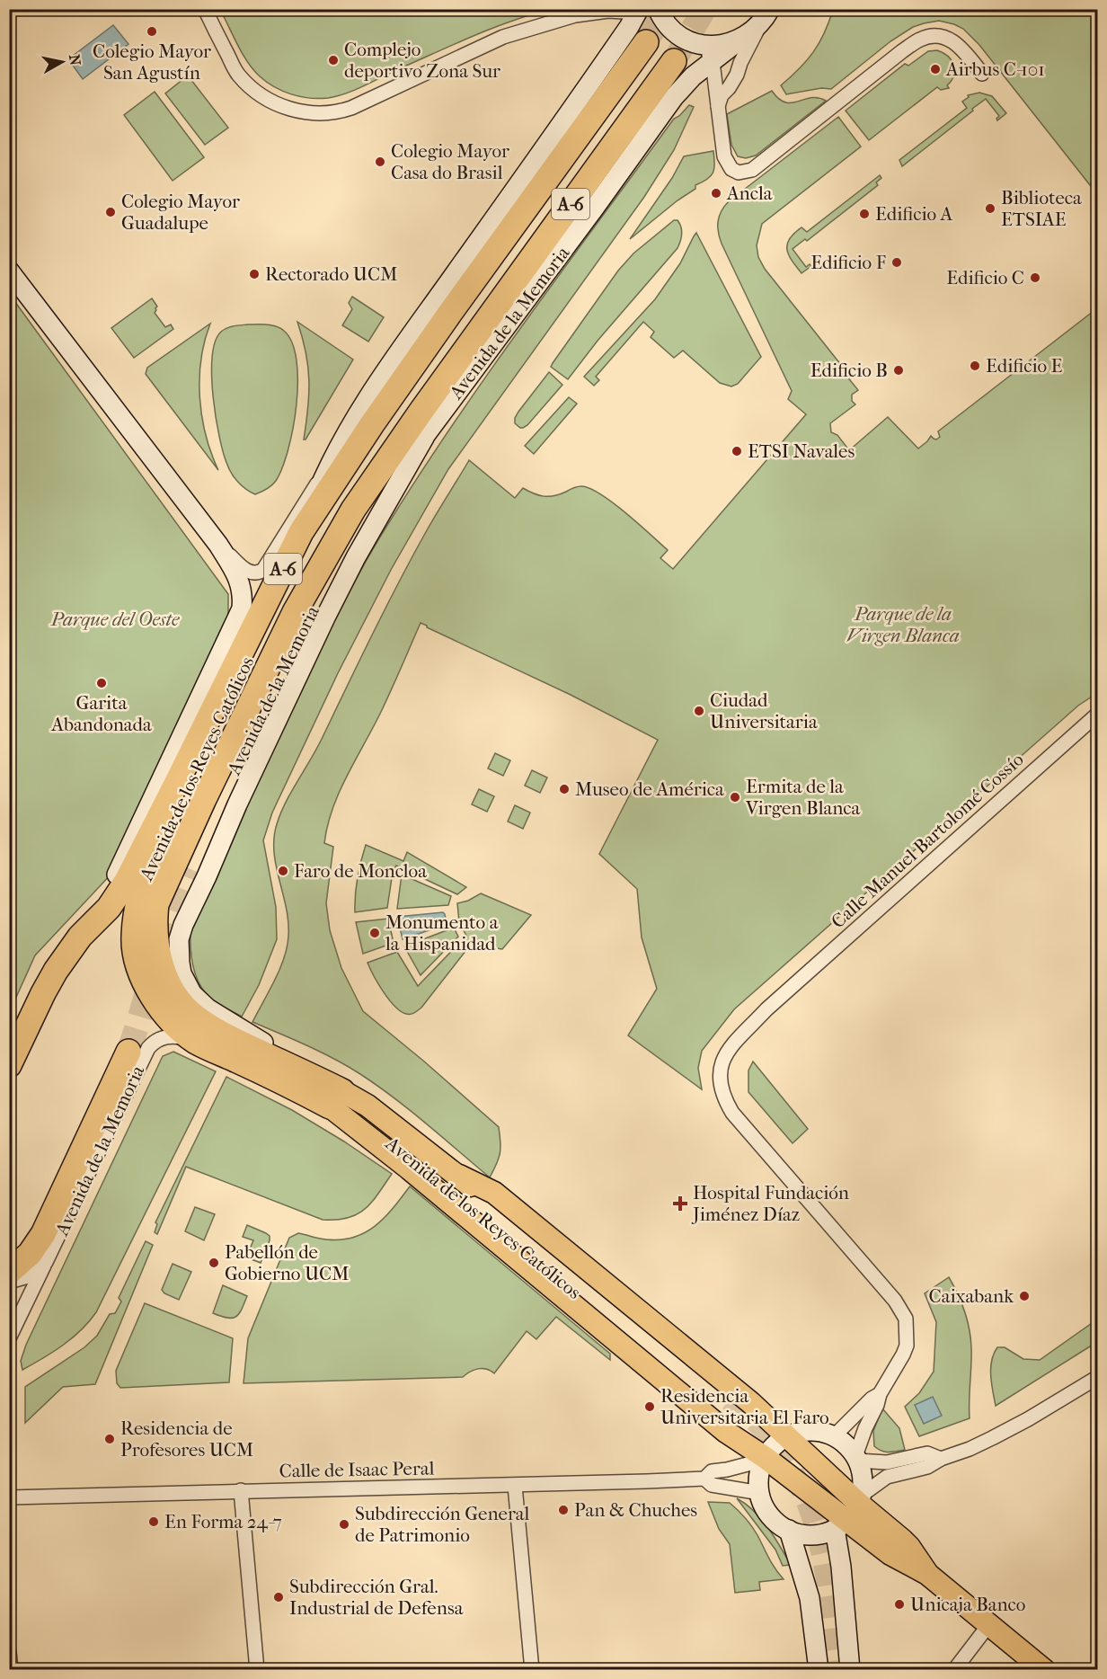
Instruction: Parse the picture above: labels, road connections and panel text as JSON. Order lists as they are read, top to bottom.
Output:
{
  "streets": {
    "highway": ["A-6", "Avenida de la Memoria", "Avenida de los Reyes Católicos"],
    "street": ["Calle Manuel Bartolomé Cossío", "Calle de Isaac Peral"]
  },
  "crossings": [
    ["A-6", "Avenida de los Reyes Católicos"],
    ["Avenida de la Memoria", "Avenida de los Reyes Católicos"]
  ],
  "parks": ["Parque de la Virgen Blanca", "Parque del Oeste"],
  "places": {
    "other": [
      "Colegio Mayor San Agustín",
      "Complejo deportivo Zona Sur",
      "Airbus C-101",
      "Colegio Mayor Casa do Brasil",
      "Ancla",
      "Biblioteca ETSIAE",
      "Colegio Mayor Guadalupe",
      "Edificio A",
      "Edificio F",
      "Rectorado UCM",
      "Edificio C",
      "Edificio E",
      "Edificio B",
      "ETSI Navales",
      "Garita Abandonada",
      "Ciudad Universitaria",
      "Museo de América",
      "Ermita de la Virgen Blanca",
      "Faro de Moncloa",
      "Monumento a la Hispanidad",
      "Pabellón de Gobierno UCM",
      "Caixabank",
      "Residencia Universitaria El Faro",
      "Residencia de Profesores UCM",
      "Pan & Chuches",
      "En Forma 24-7",
      "Subdirección General de Patrimonio",
      "Subdirección Gral. Industrial de Defensa",
      "Unicaja Banco"
    ],
    "health": ["Hospital Fundación Jiménez Díaz"]
  },
  "north": "right"
}
